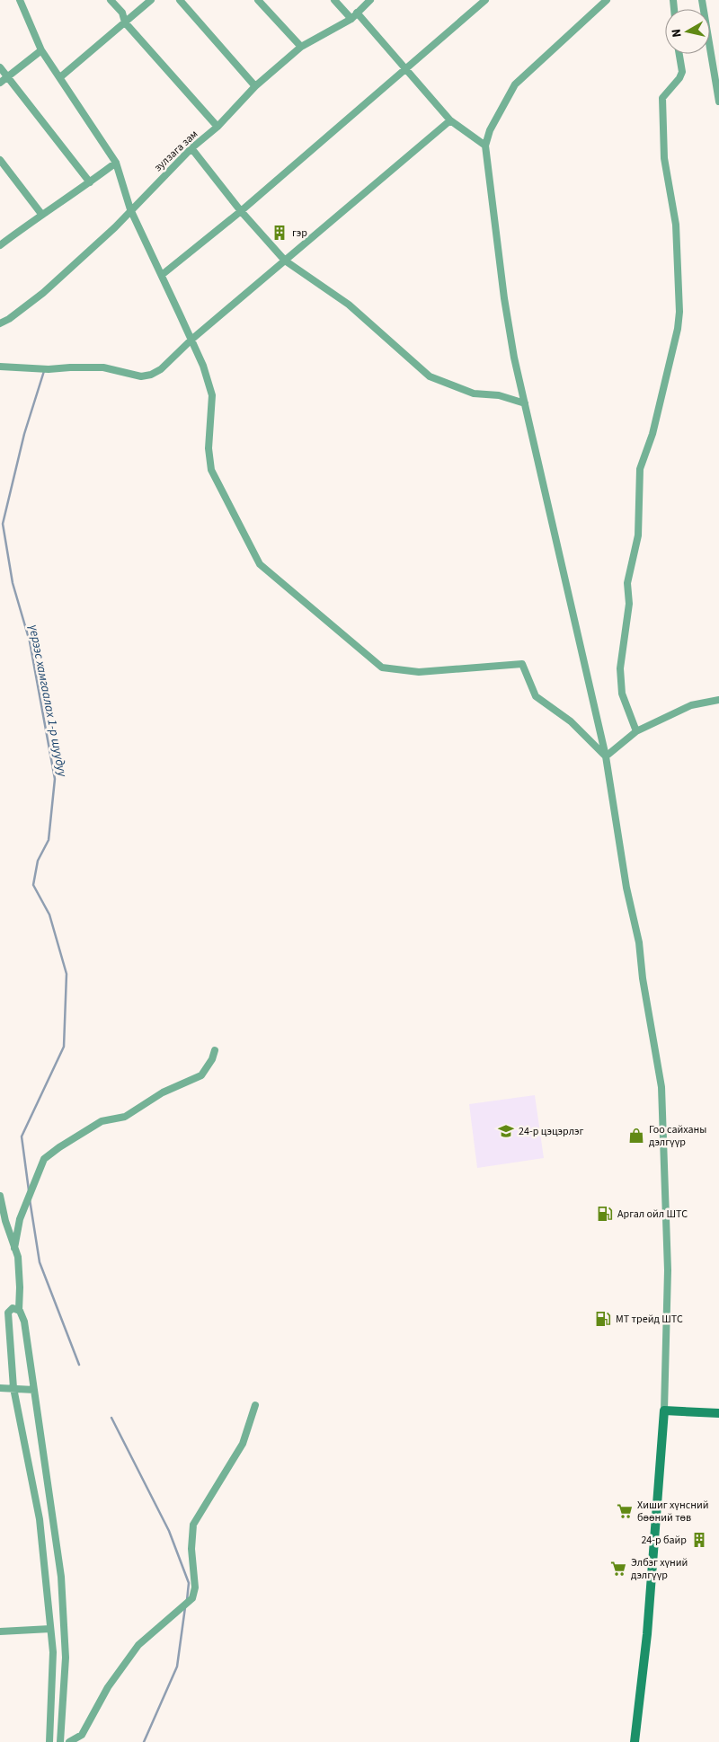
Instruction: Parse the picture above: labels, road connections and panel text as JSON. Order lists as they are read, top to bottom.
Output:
{
  "streets": {
    "street": ["зулзага зам"]
  },
  "water": ["үерээс хамгаалах 1-р шуудуу"],
  "places": {
    "building": ["гэр", "24-р байр"],
    "school or university": ["24-р цэцэрлэг"],
    "shop": ["Гоо сайханы дэлгүүр"],
    "fuel station": ["Аргал ойл ШТС", "МТ трейд ШТС"],
    "supermarket": ["Хишиг хүнсний бөөний төв", "Элбэг хүний дэлгүүр"]
  },
  "north": "left"
}
